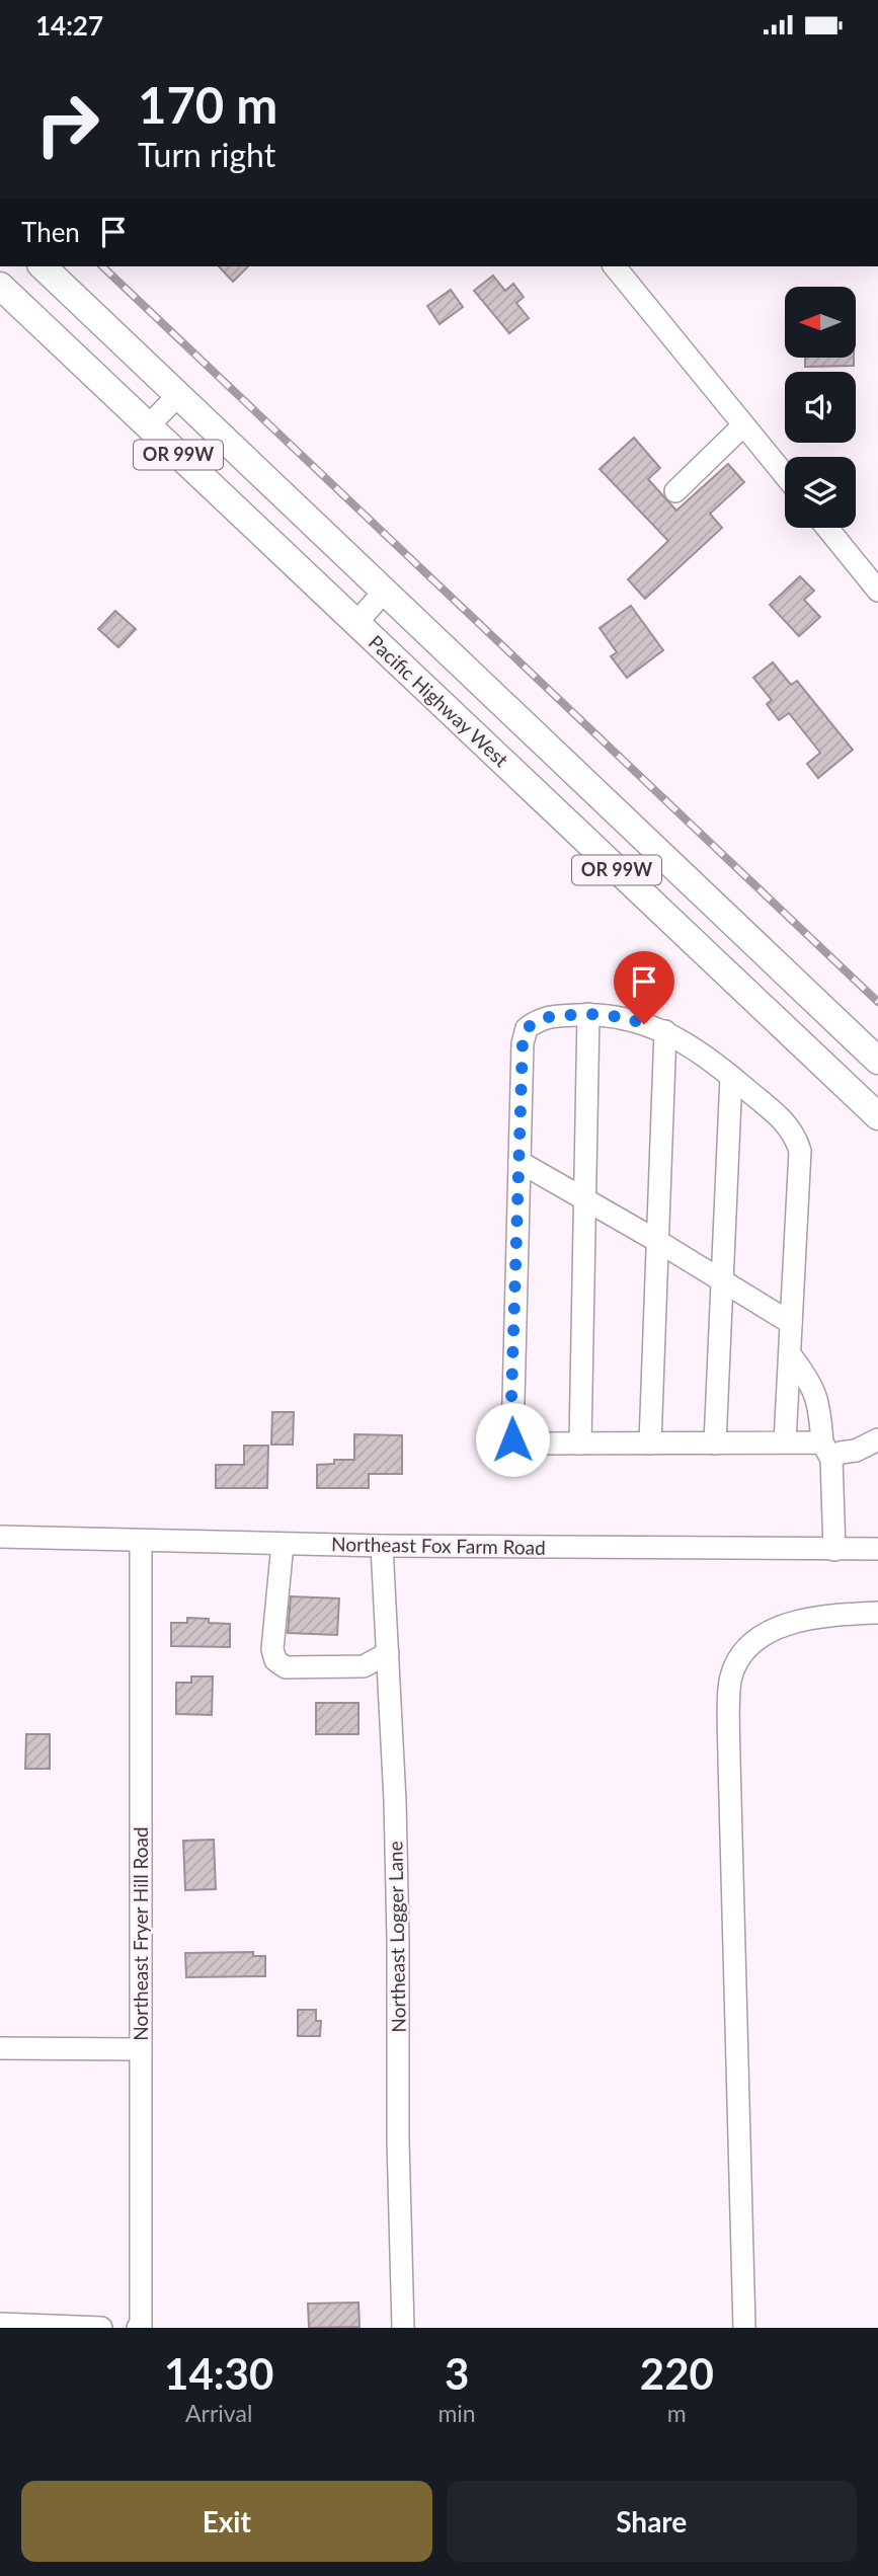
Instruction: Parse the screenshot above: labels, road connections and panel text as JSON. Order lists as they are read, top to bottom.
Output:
{
  "streets": {
    "main road": ["OR 99W", "Pacific Highway West"],
    "street": ["Northeast Fox Farm Road", "Northeast Fryer Hill Road", "Northeast Logger Lane"]
  },
  "crossings": [
    ["Northeast Fox Farm Road", "Northeast Fryer Hill Road"],
    ["Northeast Fox Farm Road", "Northeast Logger Lane"]
  ],
  "north": "left",
  "page": {
    "status": "14:27",
    "turn": ["170 m", "Turn right"],
    "then": "Then",
    "eta": [
      "14:30",
      "Arrival",
      "3",
      "min",
      "220",
      "m"
    ],
    "buttons": ["Exit", "Share"]
  }
}
